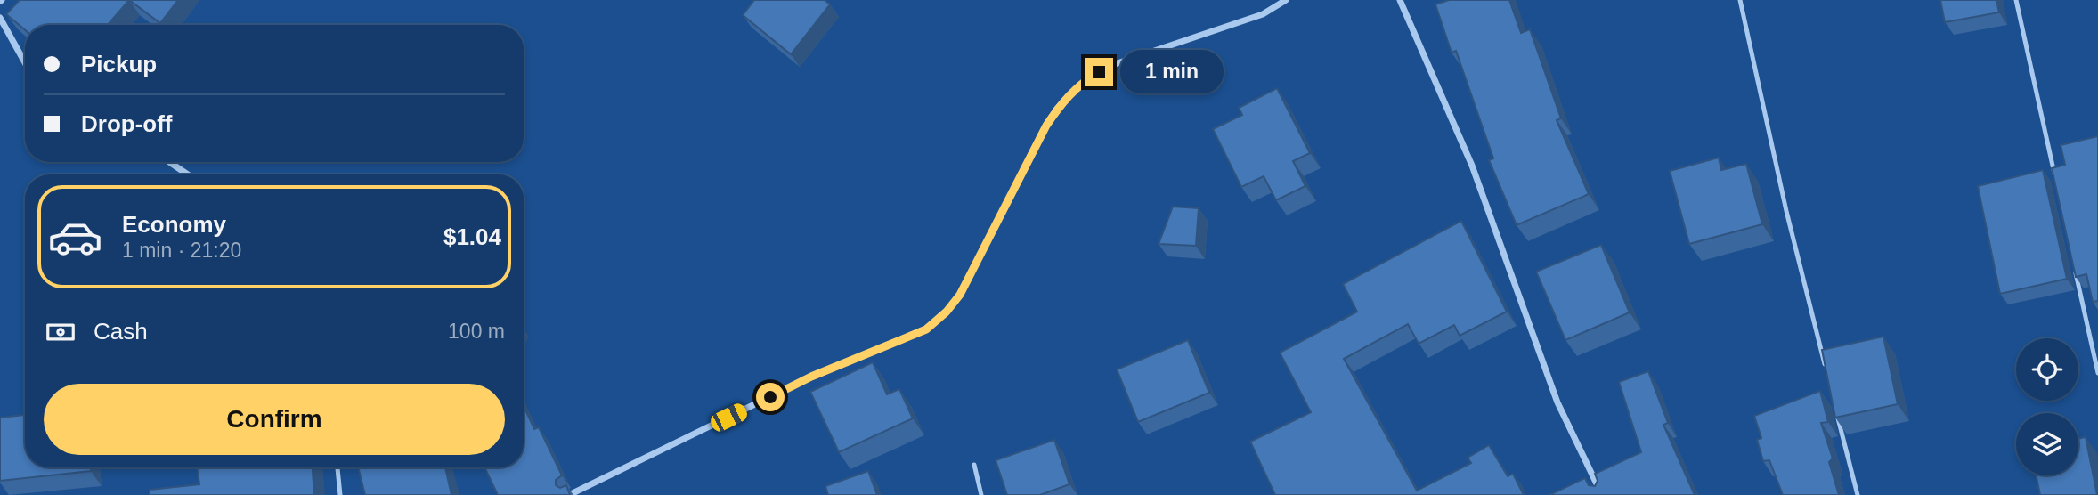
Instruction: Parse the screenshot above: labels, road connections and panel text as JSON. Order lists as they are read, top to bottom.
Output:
{
  "page": {
    "banner": ["Pickup", "Drop-off"],
    "bubble": "1 min",
    "list": [
      {
        "name": "Economy",
        "note": "1 min · 21:20",
        "value": "$1.04"
      }
    ],
    "pay": ["Cash", "100 m"],
    "buttons": "Confirm"
  }
}
